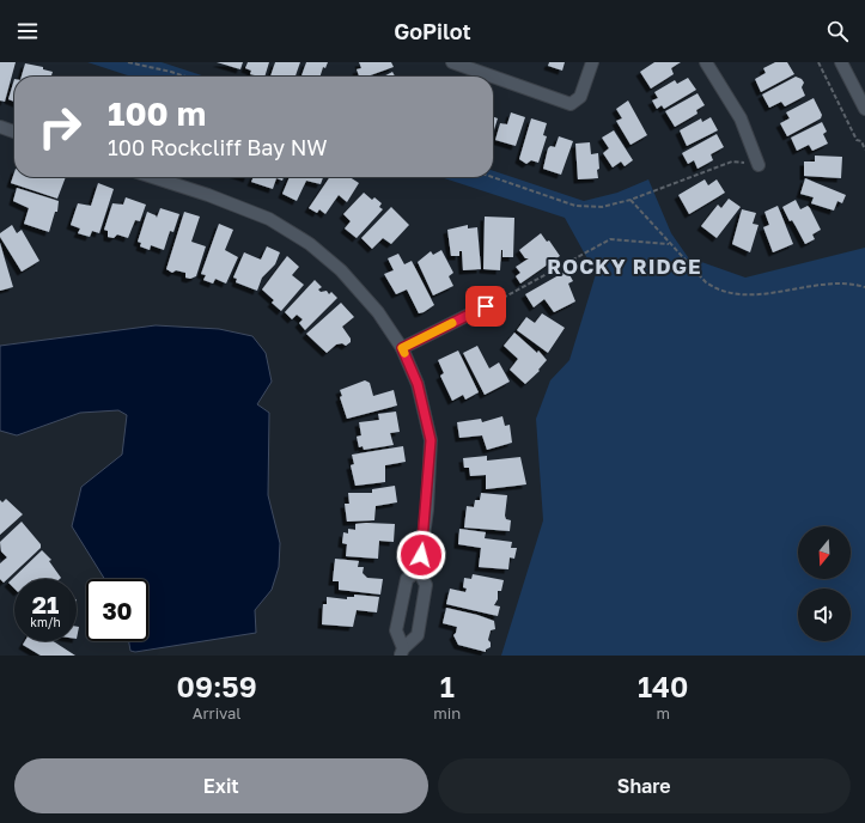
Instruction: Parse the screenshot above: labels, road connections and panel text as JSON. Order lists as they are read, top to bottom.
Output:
{
  "districts": ["ROCKY RIDGE"],
  "north": "bottom",
  "page": {
    "header": "GoPilot",
    "turn": ["100 m", "100 Rockcliff Bay NW"],
    "speed": "21 km/h",
    "limit": "30",
    "eta": [
      "09:59",
      "Arrival",
      "1",
      "min",
      "140",
      "m"
    ],
    "buttons": ["Exit", "Share"]
  }
}
